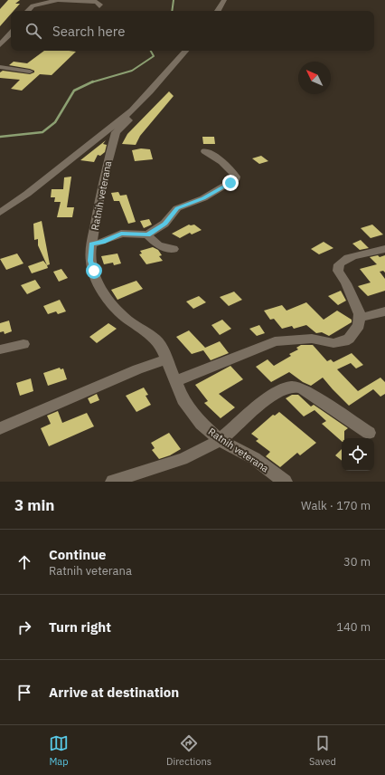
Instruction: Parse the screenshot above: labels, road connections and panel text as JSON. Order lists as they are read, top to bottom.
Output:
{
  "streets": {
    "street": ["Ratnih veterana"]
  },
  "north": "top left",
  "page": {
    "search": "Search here",
    "heading": ["3 min", "Walk · 170 m"],
    "list": [
      ["Continue", "Ratnih veterana", "30 m"],
      ["Turn right", "140 m"],
      "Arrive at destination"
    ],
    "nav": ["Map", "Directions", "Saved"]
  }
}
